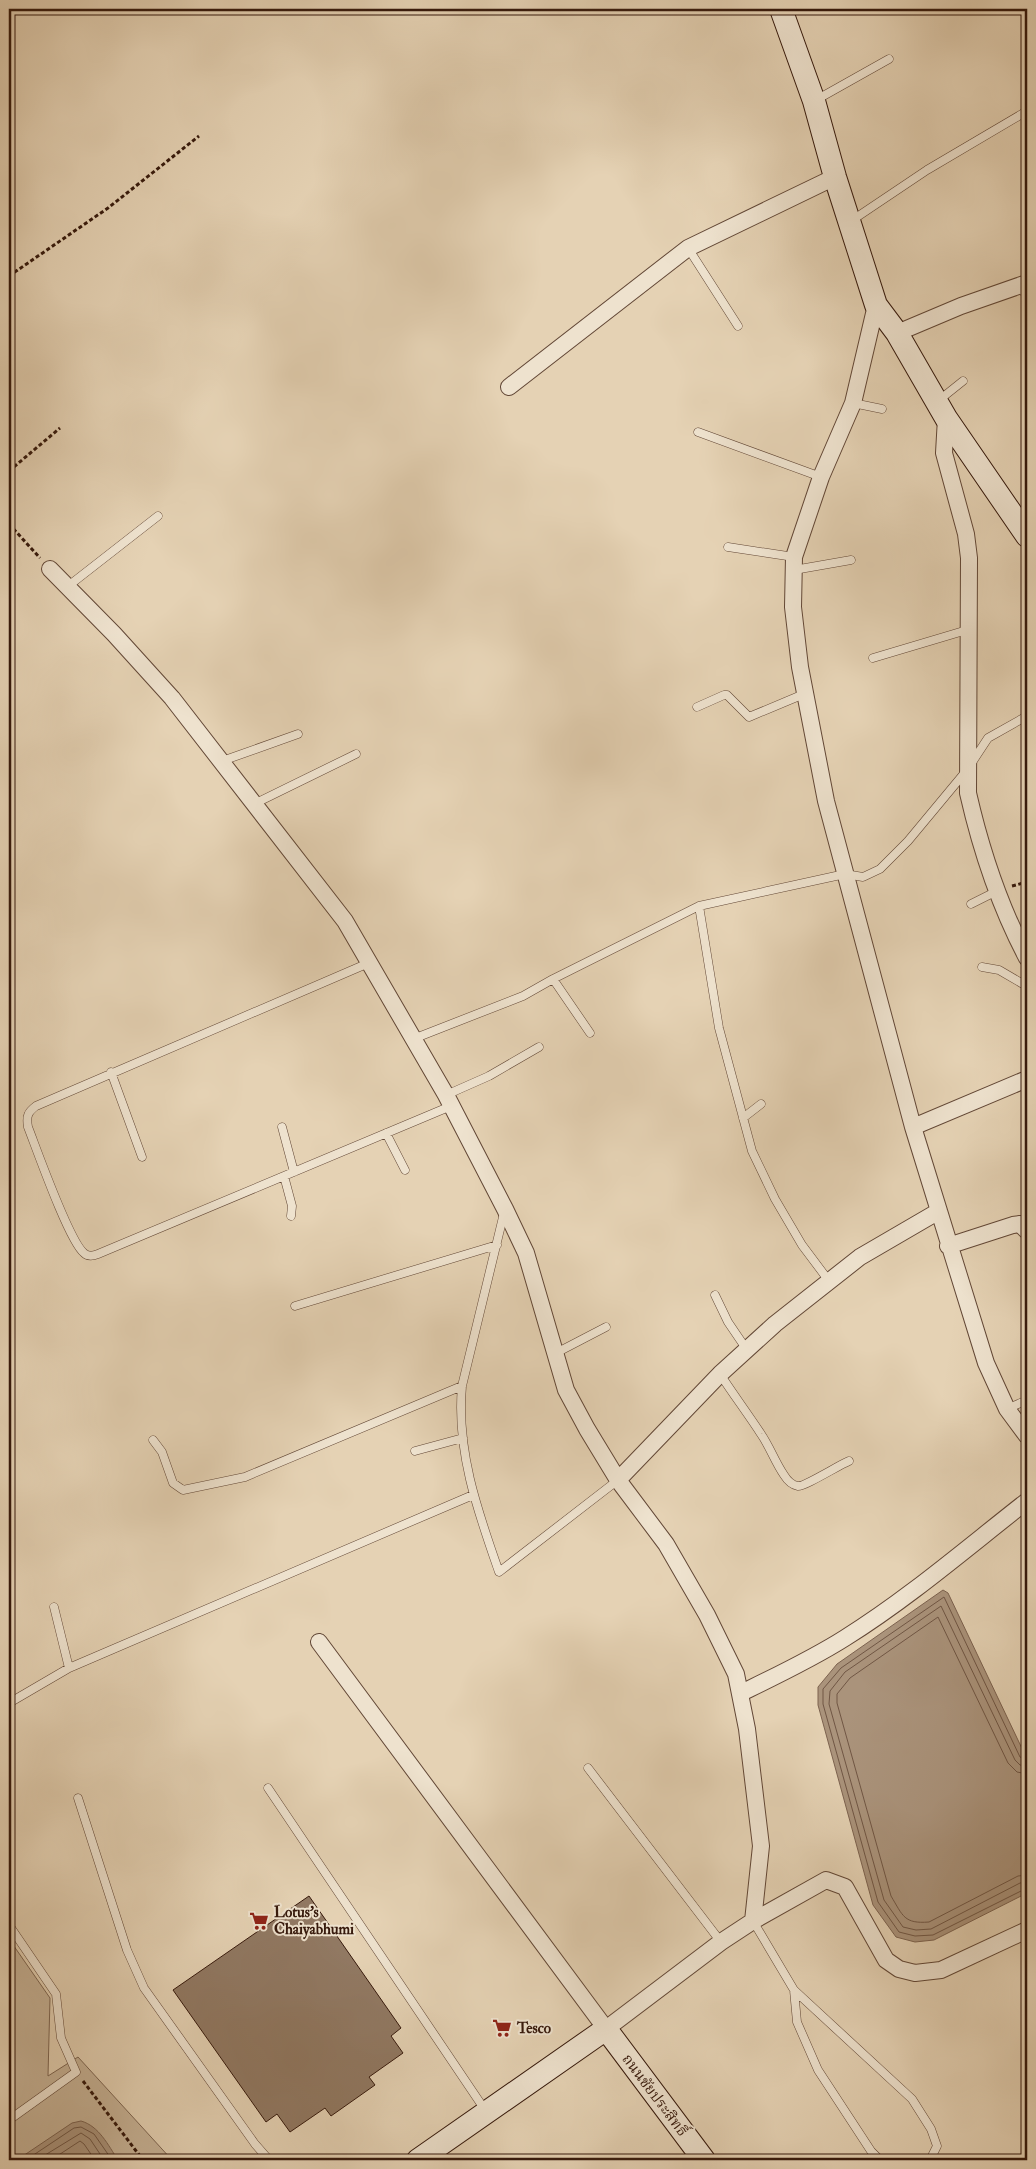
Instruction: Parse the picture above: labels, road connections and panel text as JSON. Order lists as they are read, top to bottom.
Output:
{
  "streets": {
    "street": ["ถนนชัยประสิทธิ์"]
  },
  "places": {
    "supermarket": ["Lotus’s Chaiyabhumi", "Tesco"]
  }
}
